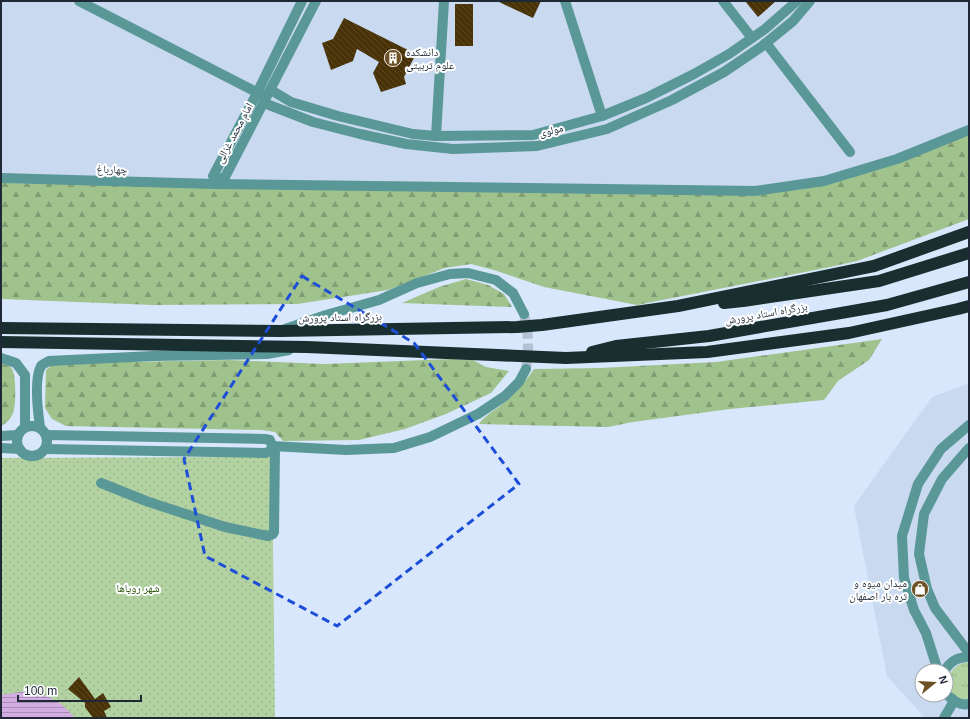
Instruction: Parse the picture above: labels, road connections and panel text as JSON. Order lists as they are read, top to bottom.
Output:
{
  "streets": {
    "highway": ["بزرگراه استاد پرورش"],
    "street": ["مولوی", "امام محمد غزالی", "چهارباغ"]
  },
  "crossings": [
    ["مولوی", "امام محمد غزالی"],
    ["امام محمد غزالی", "چهارباغ"]
  ],
  "parks": ["شهر رویاها"],
  "places": {
    "building": ["دانشکده علوم تربیتی"],
    "shop": ["میدان میوه و تره بار اصفهان"]
  },
  "scale_bar": "100 m",
  "north": "right"
}
